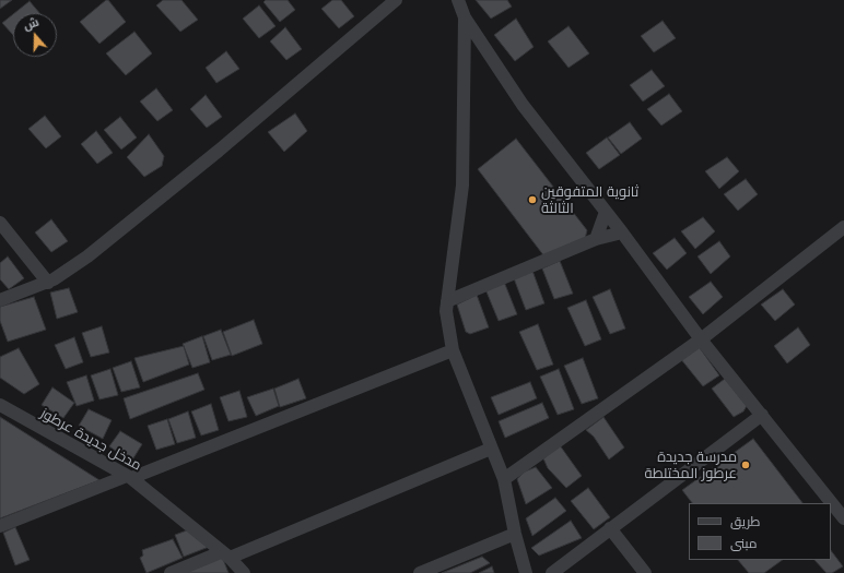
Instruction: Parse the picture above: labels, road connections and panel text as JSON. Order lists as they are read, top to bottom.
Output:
{
  "streets": {
    "street": ["مدخل جديدة عرطوز"]
  },
  "places": ["ثانوية المتفوقين الثالثة", "مدرسة جديدة عرطوز المختلطة"],
  "legend": ["طريق", "مبنى"],
  "north": "top"
}
